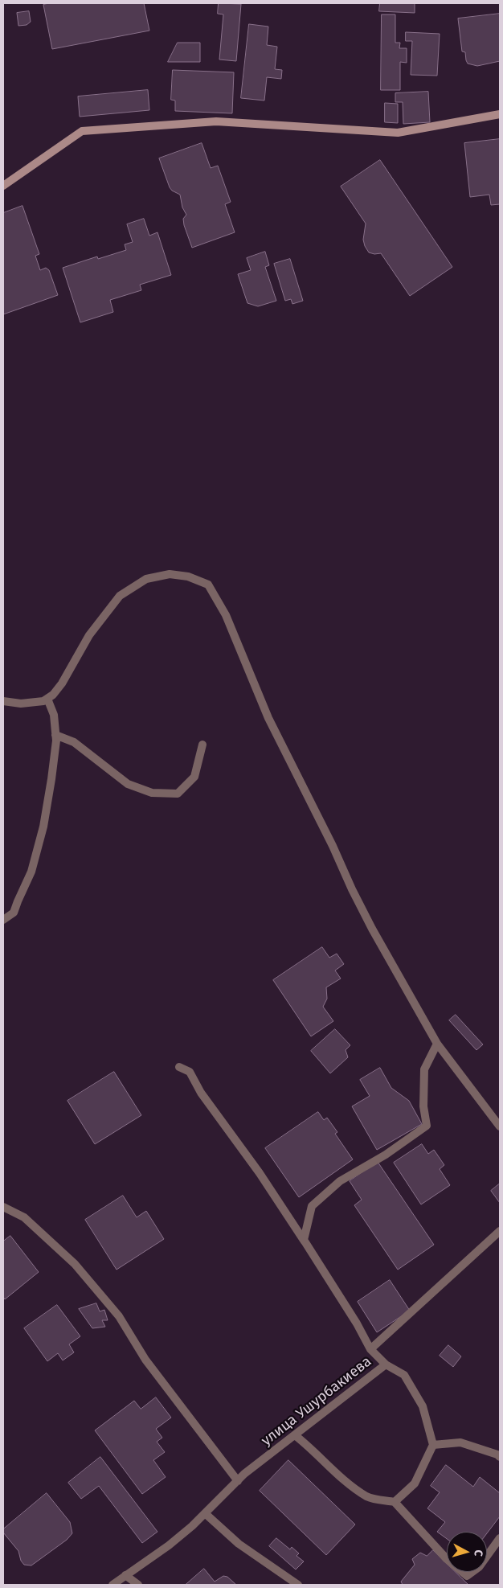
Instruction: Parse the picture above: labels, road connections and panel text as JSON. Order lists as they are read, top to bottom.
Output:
{
  "streets": {
    "street": ["улица Ушурбакиева"]
  },
  "north": "right"
}
